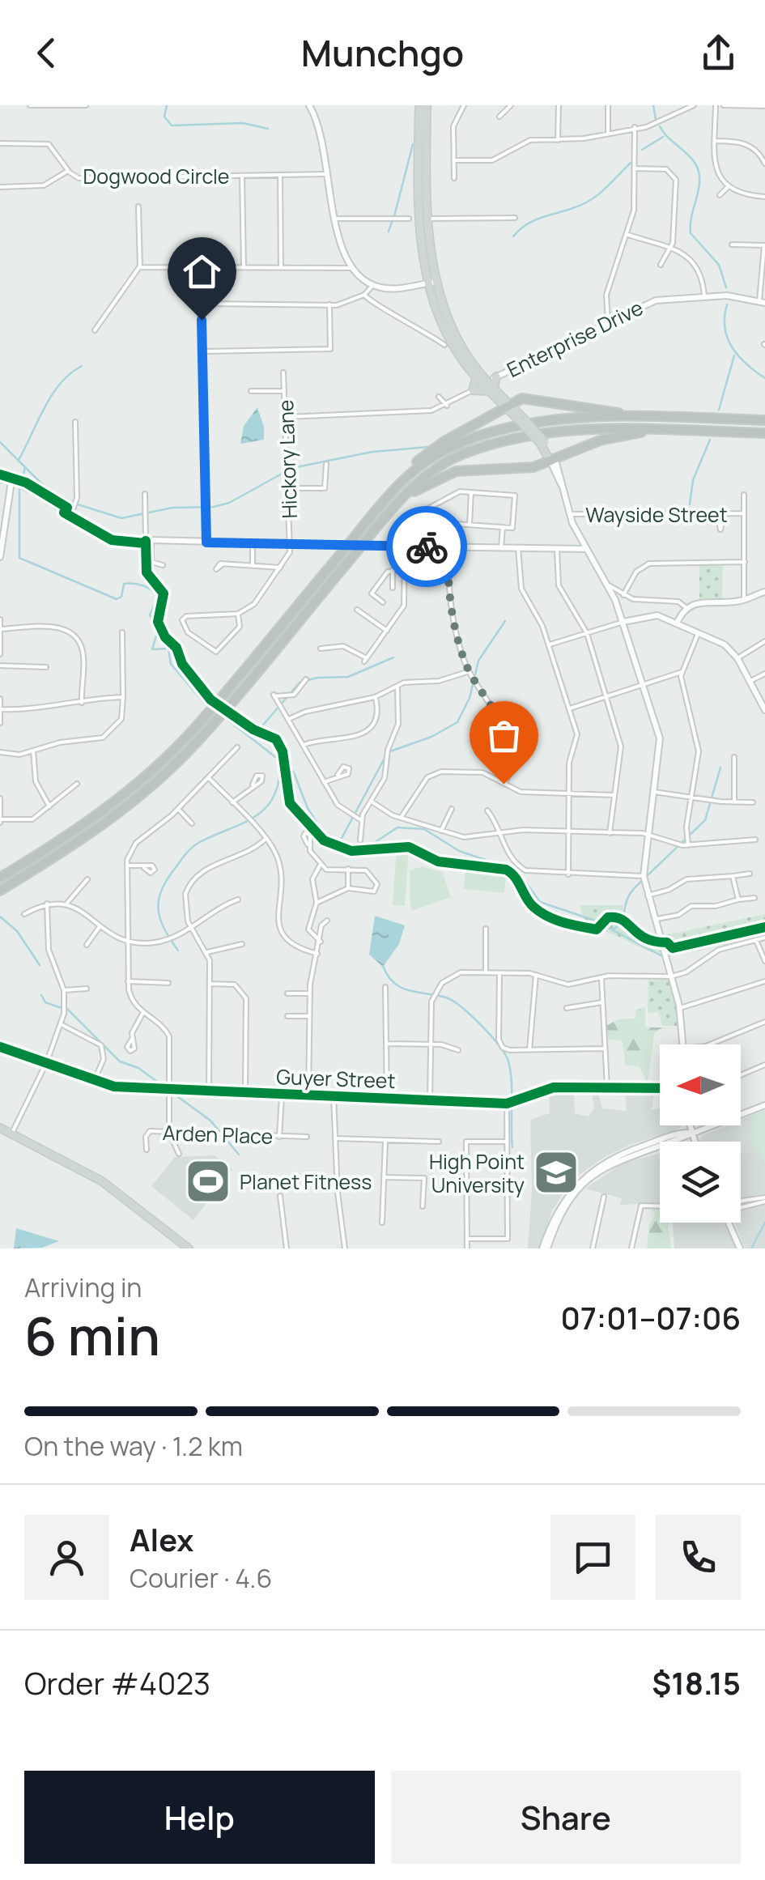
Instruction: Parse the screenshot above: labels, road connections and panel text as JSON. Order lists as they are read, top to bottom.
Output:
{
  "streets": {
    "main road": ["Enterprise Drive"],
    "street": [
      "Dogwood Circle",
      "Hickory Lane",
      "Wayside Street",
      "Guyer Street",
      "Arden Place"
    ]
  },
  "places": {
    "school or university": ["High Point University"],
    "sports": ["Planet Fitness"]
  },
  "north": "left",
  "page": {
    "header": "Munchgo",
    "heading": ["6 min", "Arriving in", "07:01–07:06"],
    "panel": [
      "Alex",
      "Courier · 4.6",
      "Order #4023",
      "$18.15"
    ],
    "bar": "On the way · 1.2 km",
    "buttons": ["Help", "Share"]
  }
}
